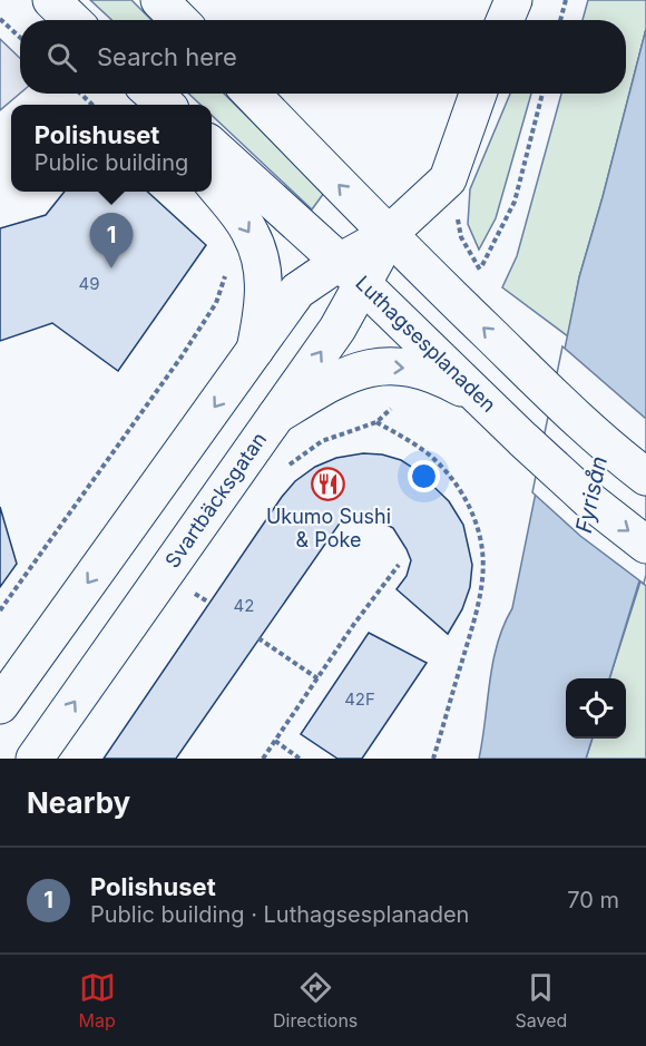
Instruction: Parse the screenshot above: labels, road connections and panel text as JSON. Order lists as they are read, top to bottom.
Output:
{
  "streets": {
    "main road": ["Luthagsesplanaden", "Svartbäcksgatan"]
  },
  "crossings": [
    ["Luthagsesplanaden", "Svartbäcksgatan"]
  ],
  "water": ["Fyrisån"],
  "places": {
    "restaurant": ["Ukumo Sushi & Poke"]
  },
  "house_numbers": ["49", "42", "42F"],
  "page": {
    "search": "Search here",
    "popup": ["Polishuset", "Public building"],
    "pins": "1",
    "heading": "Nearby",
    "list": [
      {
        "mark": "1",
        "name": "Polishuset",
        "note": "Public building · Luthagsesplanaden",
        "value": "70 m"
      }
    ],
    "nav": ["Map", "Directions", "Saved"]
  }
}
